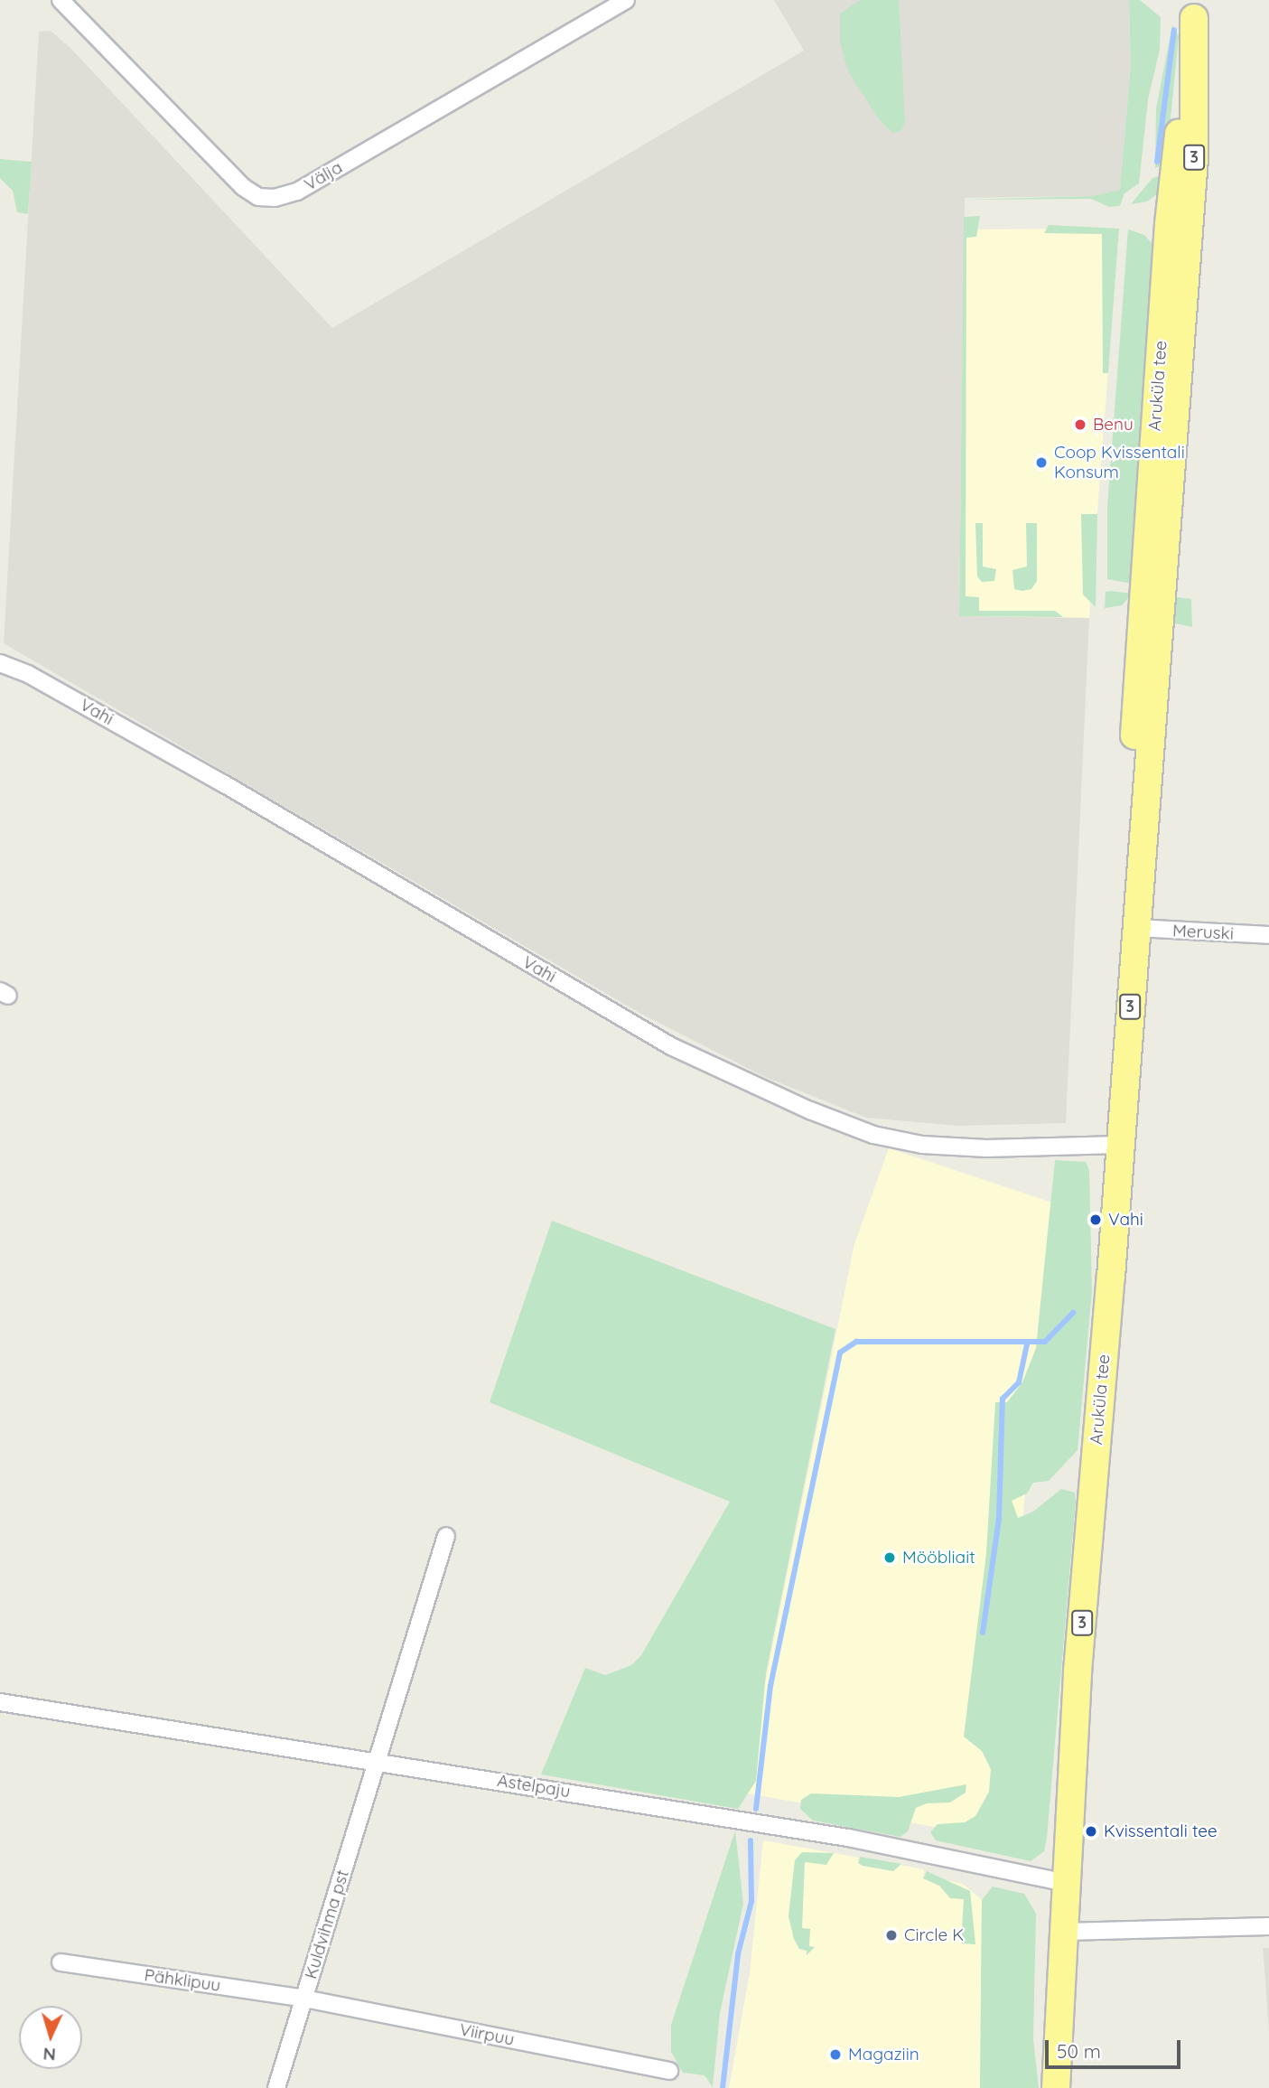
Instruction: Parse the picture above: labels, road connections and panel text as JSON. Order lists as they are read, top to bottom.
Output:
{
  "streets": {
    "highway": ["3", "Aruküla tee"],
    "street": [
      "Välja",
      "Vahi",
      "Meruski",
      "Astelpaju",
      "Kuldvihma pst",
      "Pähklipuu",
      "Viirpuu"
    ]
  },
  "crossings": [
    ["3", "Aruküla tee"],
    ["Aruküla tee", "Vahi"],
    ["Aruküla tee", "Meruski"],
    ["Aruküla tee", "Astelpaju"],
    ["Astelpaju", "Kuldvihma pst"],
    ["Kuldvihma pst", "Pähklipuu"],
    ["Kuldvihma pst", "Viirpuu"],
    ["Pähklipuu", "Viirpuu"]
  ],
  "places": [
    "Benu",
    "Coop Kvissentali Konsum",
    "Vahi",
    "Mööbliait",
    "Kvissentali tee",
    "Circle K",
    "Magaziin"
  ],
  "scale_bar": "50 m",
  "north": "bottom"
}
